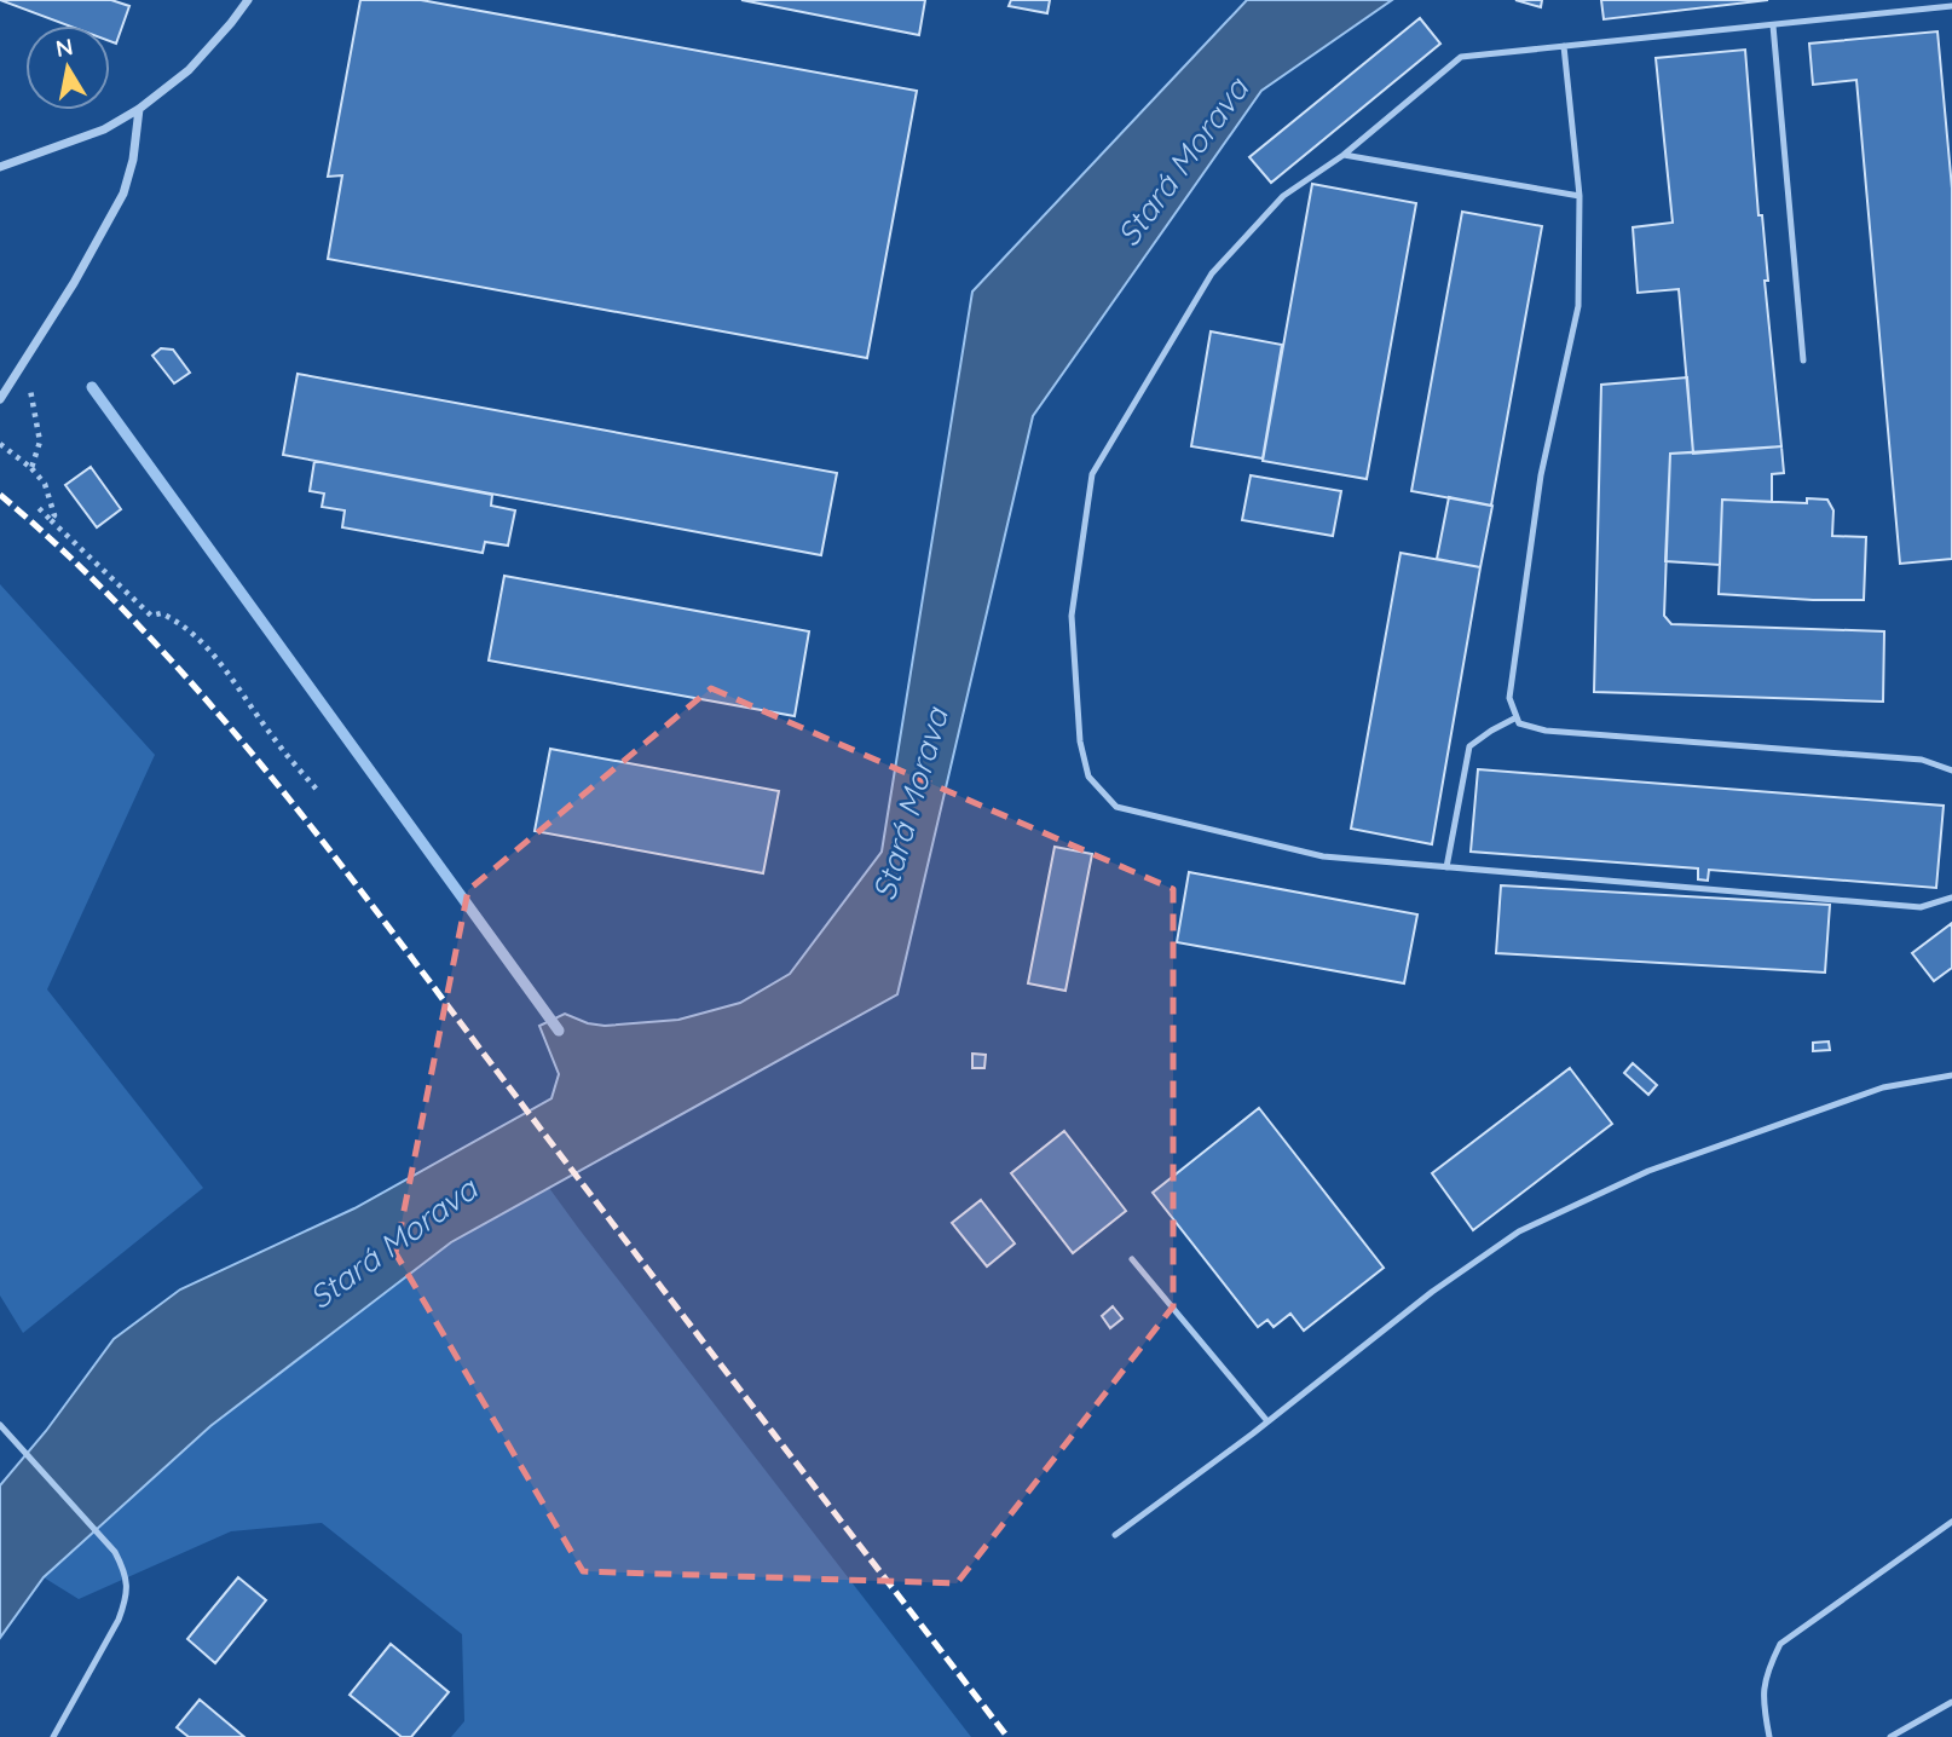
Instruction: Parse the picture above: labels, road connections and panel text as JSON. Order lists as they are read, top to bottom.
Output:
{
  "water": ["Stará Morava"],
  "north": "top"
}
